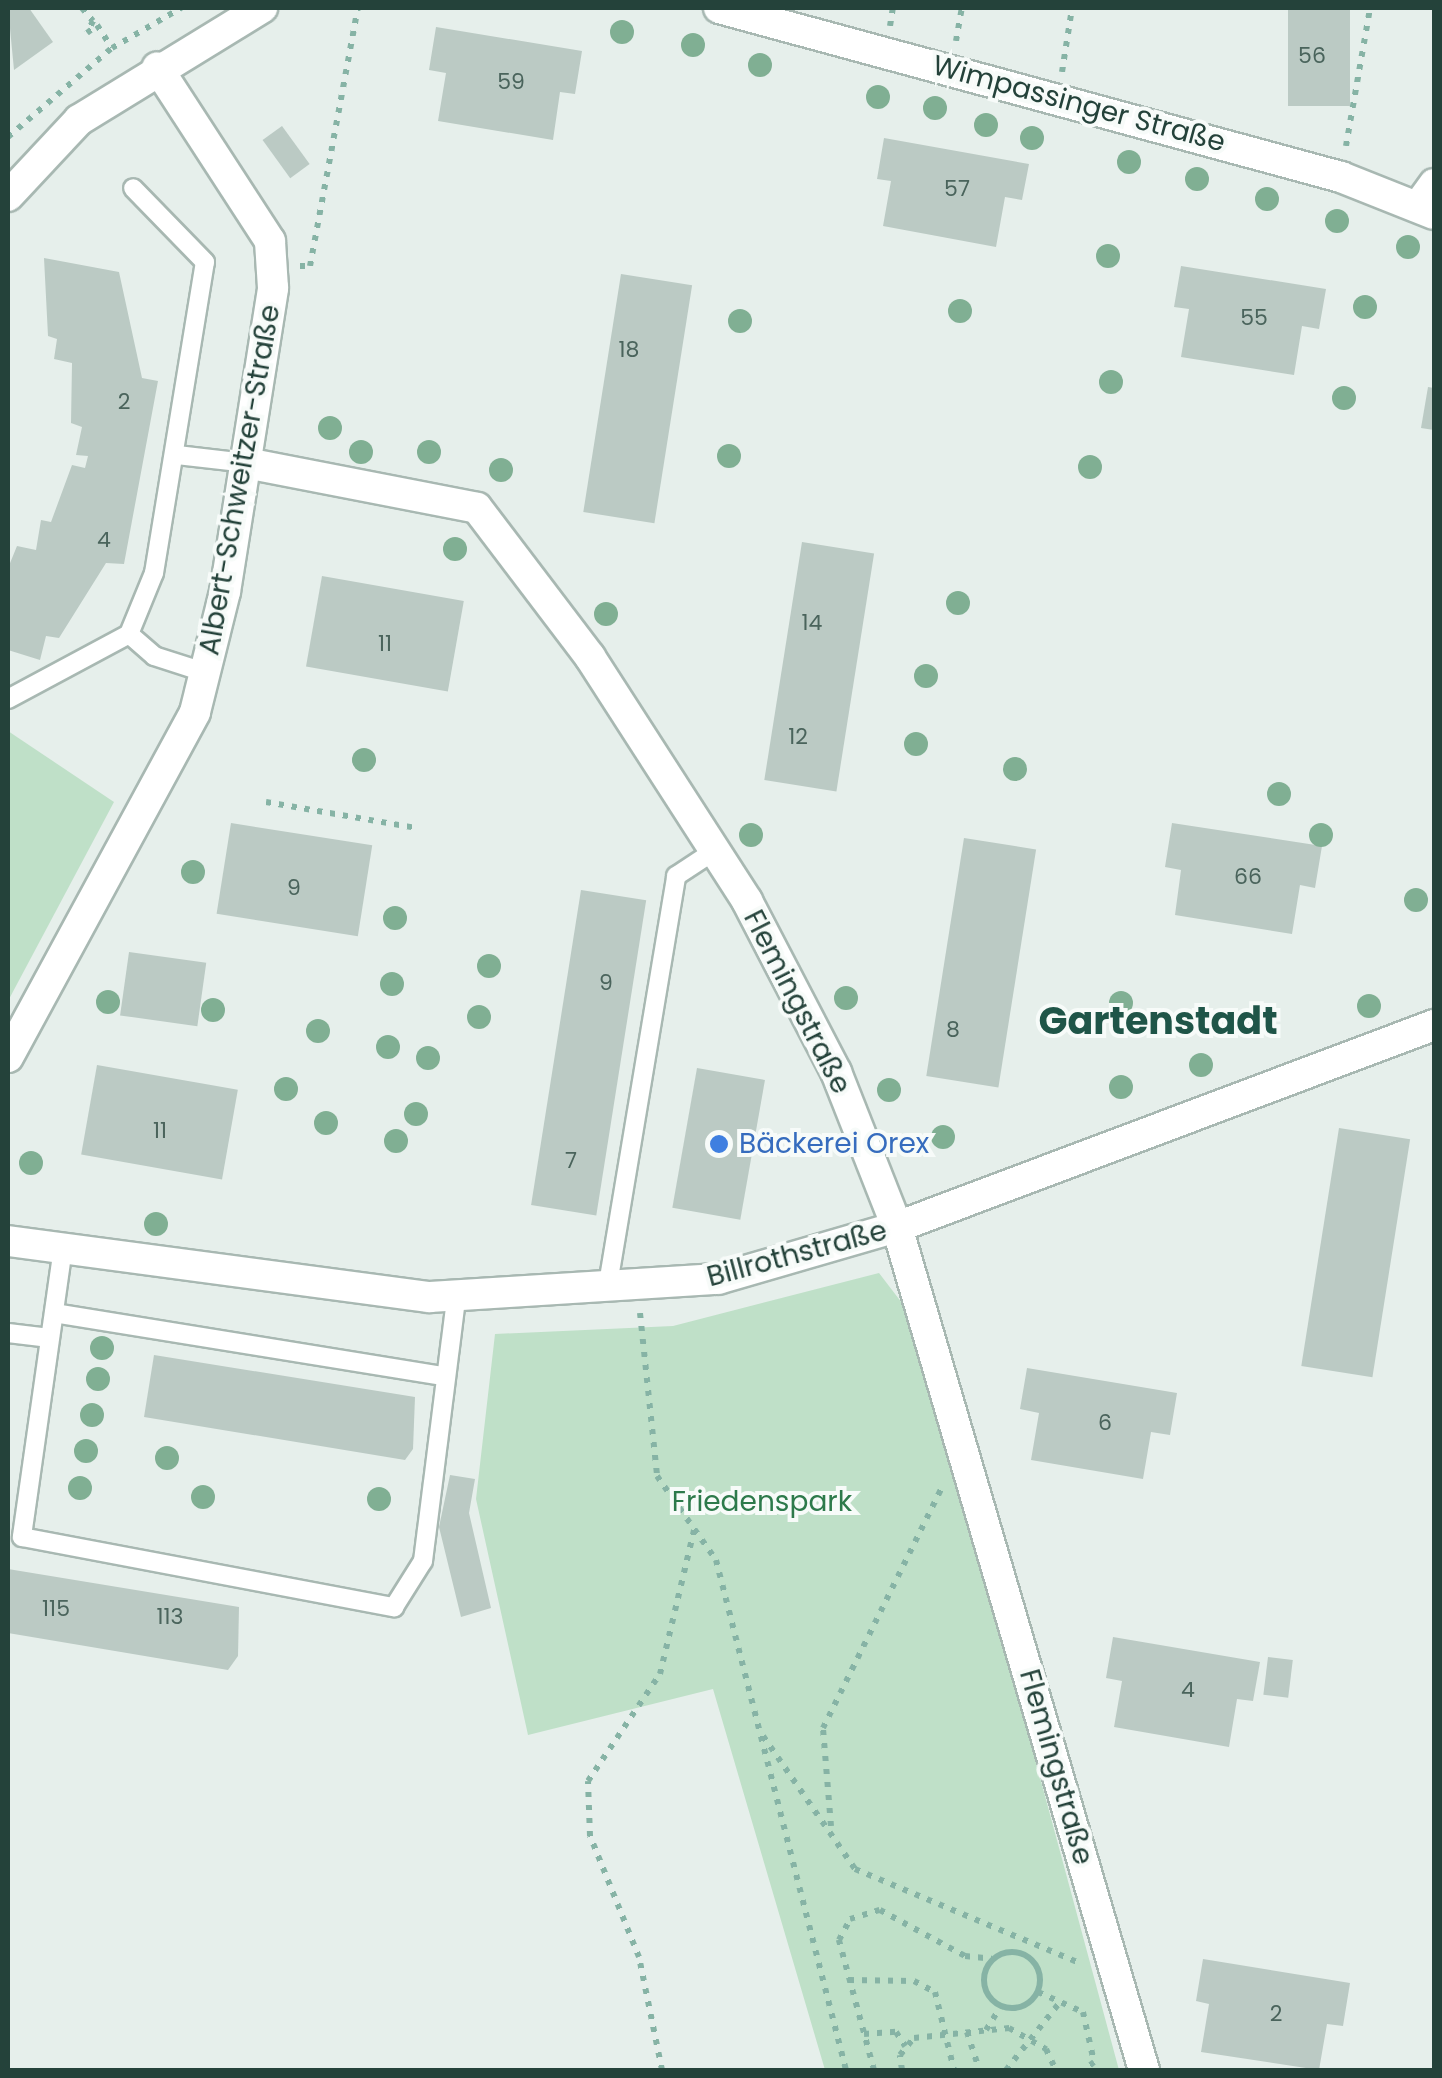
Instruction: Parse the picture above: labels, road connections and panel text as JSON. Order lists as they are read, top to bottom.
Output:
{
  "streets": {
    "street": [
      "Wimpassinger Straße",
      "Albert-Schweitzer-Straße",
      "Flemingstraße",
      "Billrothstraße"
    ]
  },
  "crossings": [
    ["Albert-Schweitzer-Straße", "Flemingstraße"],
    ["Flemingstraße", "Billrothstraße"]
  ],
  "districts": ["Gartenstadt"],
  "parks": ["Friedenspark"],
  "places": ["Bäckerei Orex"],
  "house_numbers": [
    "56",
    "59",
    "57",
    "55",
    "18",
    "2",
    "4",
    "14",
    "11",
    "12",
    "66",
    "9",
    "9",
    "8",
    "11",
    "7",
    "6",
    "115",
    "113",
    "4",
    "2"
  ]
}
